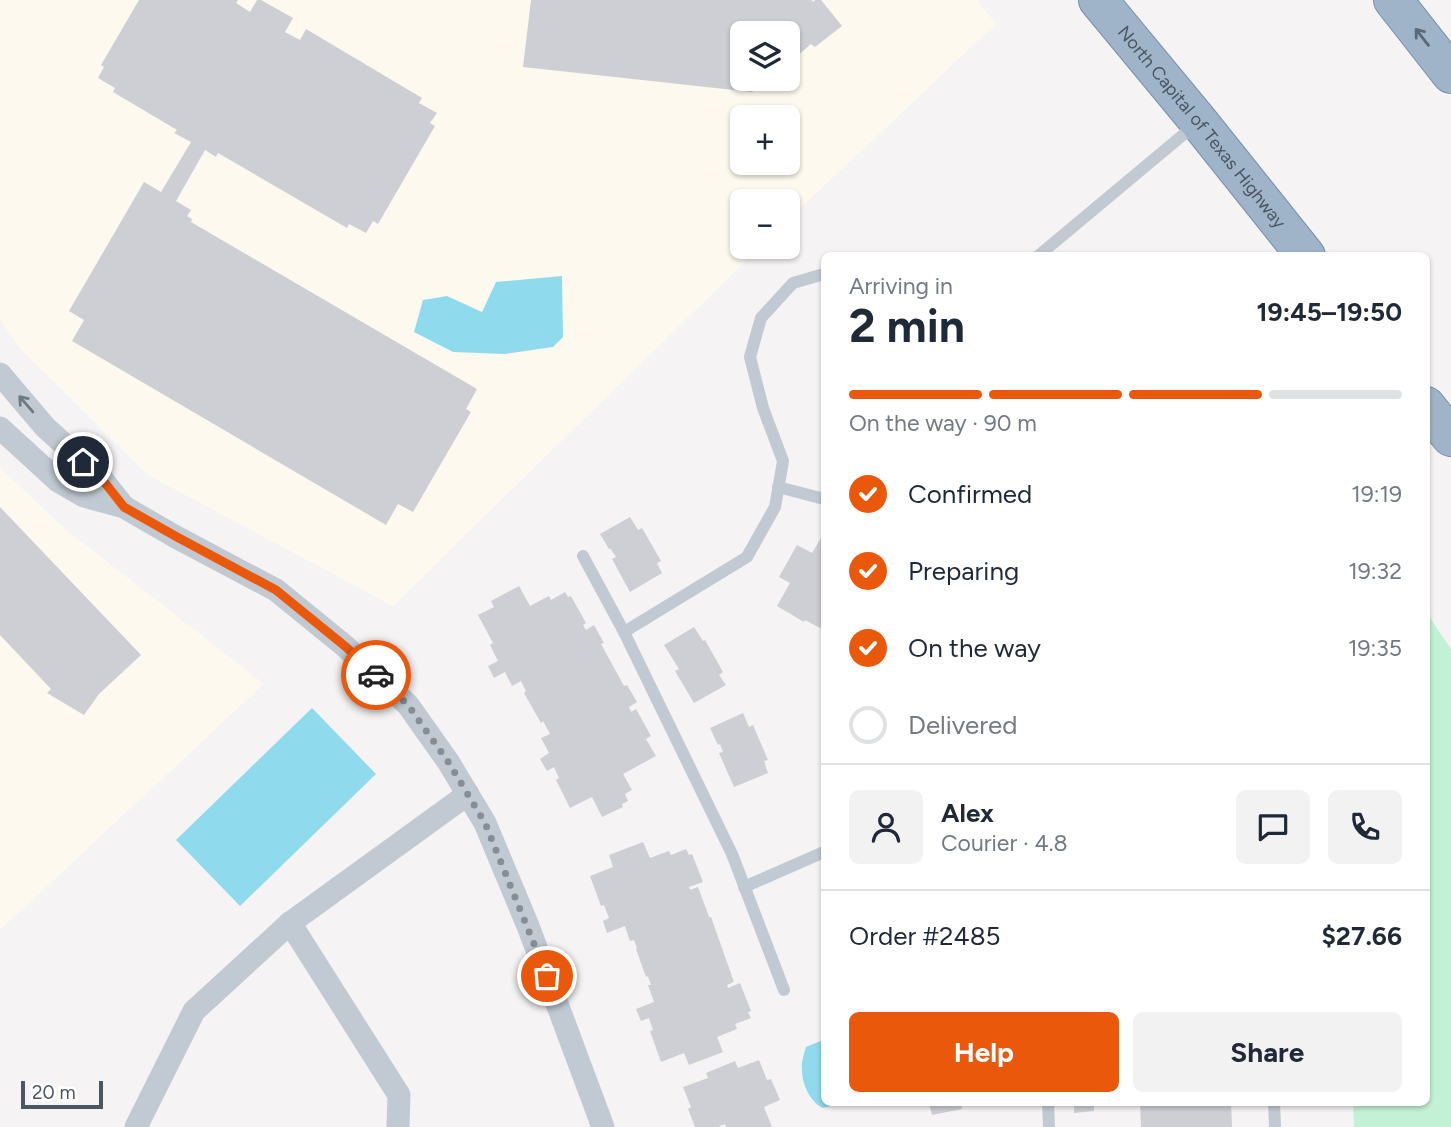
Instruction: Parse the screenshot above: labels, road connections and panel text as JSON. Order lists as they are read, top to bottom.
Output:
{
  "streets": {
    "highway": ["North Capital of Texas Highway"]
  },
  "scale_bar": "20 m",
  "page": {
    "map_buttons": ["+", "−"],
    "heading": ["2 min", "Arriving in", "19:45–19:50"],
    "panel": [
      "Alex",
      "Courier · 4.8",
      "Order #2485",
      "$27.66"
    ],
    "bar": "On the way · 90 m",
    "list": [
      ["Confirmed", "19:19"],
      ["Preparing", "19:32"],
      ["On the way", "19:35"],
      "Delivered"
    ],
    "buttons": ["Help", "Share"],
    "scale": "20 m"
  }
}
